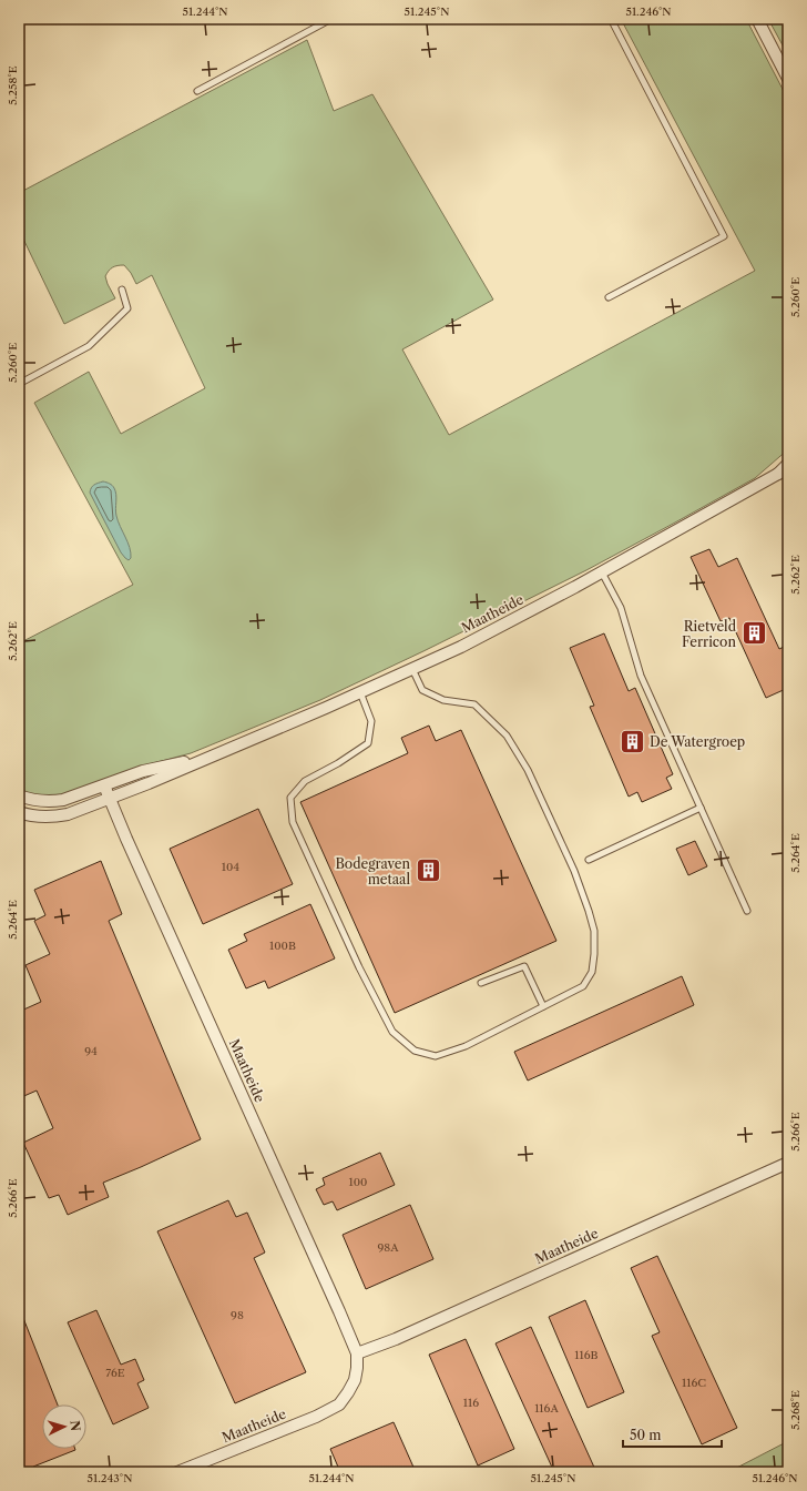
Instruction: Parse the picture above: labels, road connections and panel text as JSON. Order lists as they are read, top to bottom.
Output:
{
  "streets": {
    "street": ["Maatheide"]
  },
  "places": {
    "building": ["Rietveld Ferricon", "De Watergroep", "Bodegraven metaal"]
  },
  "house_numbers": [
    "104",
    "100B",
    "94",
    "100",
    "98A",
    "98",
    "116B",
    "76E",
    "116C",
    "116",
    "116A"
  ],
  "scale_bar": "50 m",
  "north": "right",
  "coordinates": [
    "51.244°N",
    "51.245°N",
    "51.246°N",
    "5.258°E",
    "5.260°E",
    "5.262°E",
    "5.264°E",
    "5.266°E",
    "5.268°E",
    "51.243°N"
  ]
}
